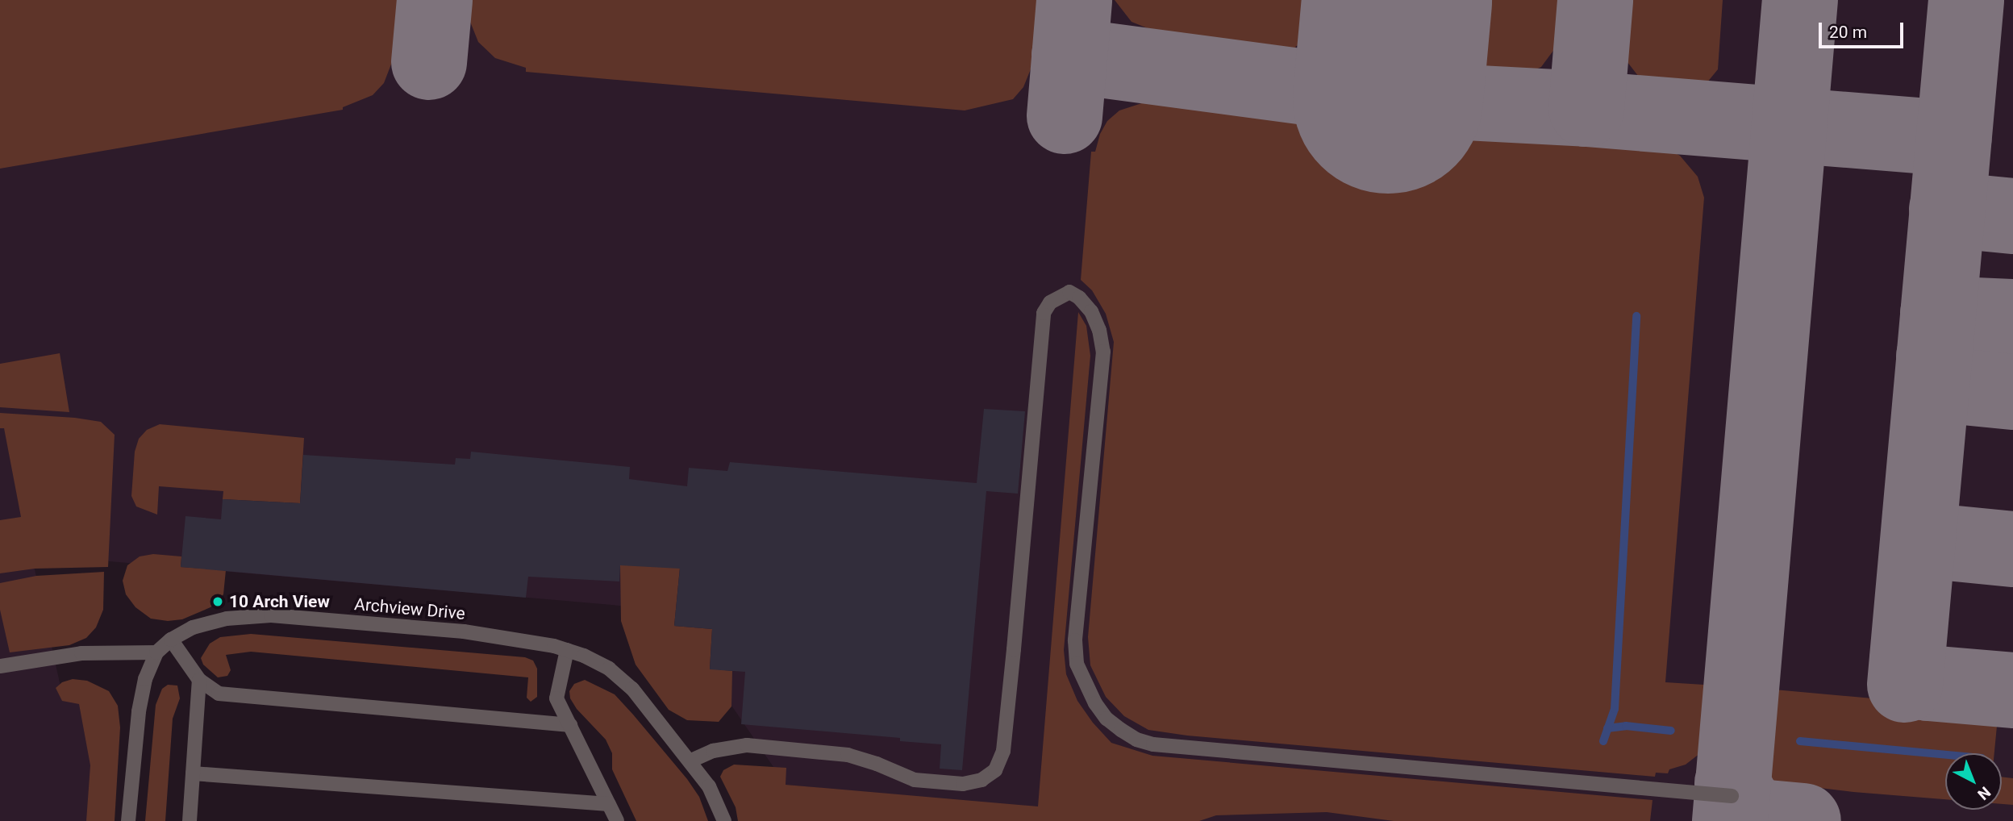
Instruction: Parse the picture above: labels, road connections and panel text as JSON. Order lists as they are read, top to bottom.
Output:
{
  "streets": {
    "lane": ["Archview Drive"]
  },
  "places": ["10 Arch View"],
  "scale_bar": "20 m",
  "north": "bottom right"
}
